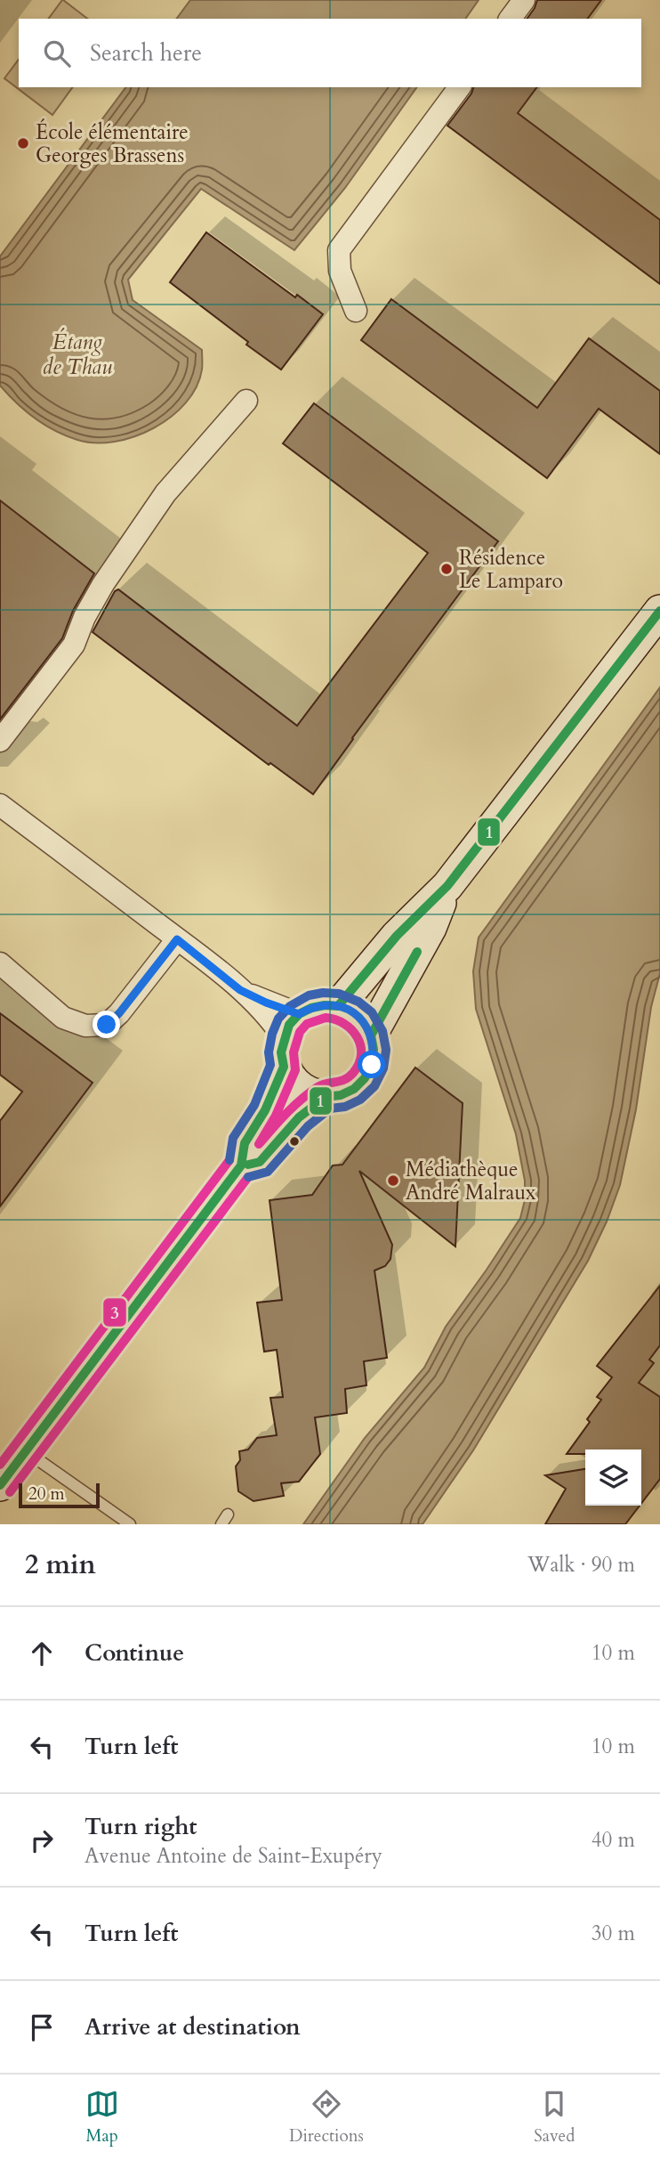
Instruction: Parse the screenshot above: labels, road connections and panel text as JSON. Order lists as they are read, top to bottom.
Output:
{
  "water": ["Étang de Thau"],
  "places": ["École élémentaire Georges Brassens", "Résidence Le Lamparo", "Médiathèque André Malraux"],
  "lines": ["transit line 1", "transit line 2", "transit line 3"],
  "scale_bar": "20 m",
  "page": {
    "search": "Search here",
    "scale": "20 m",
    "heading": ["2 min", "Walk · 90 m"],
    "list": [
      ["Continue", "10 m"],
      ["Turn left", "10 m"],
      ["Turn right", "Avenue Antoine de Saint-Exupéry", "40 m"],
      ["Turn left", "30 m"],
      "Arrive at destination"
    ],
    "nav": ["Map", "Directions", "Saved"]
  }
}
